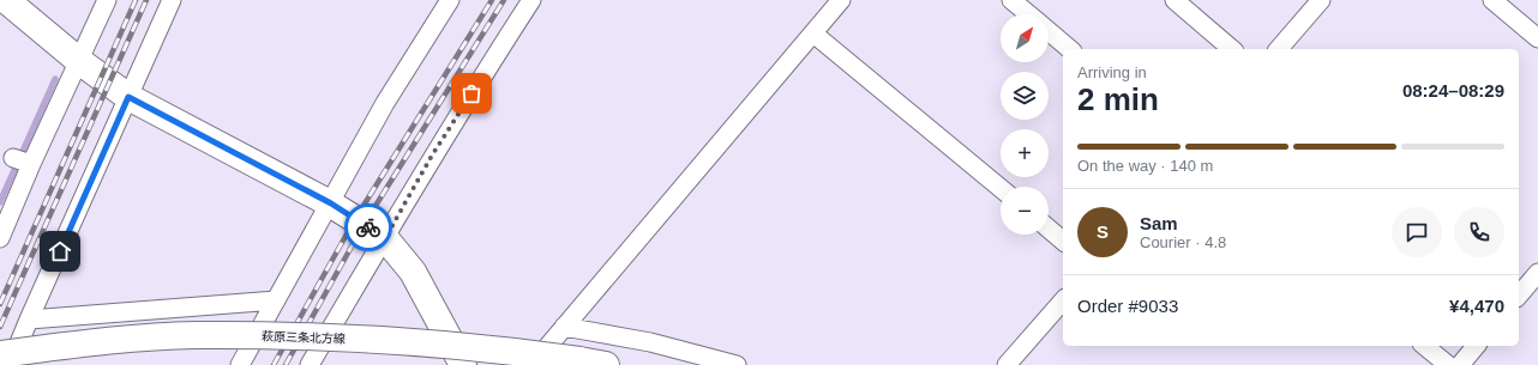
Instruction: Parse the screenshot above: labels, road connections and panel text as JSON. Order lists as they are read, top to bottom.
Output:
{
  "streets": {
    "street": ["萩原三条北方線"]
  },
  "north": "top right",
  "page": {
    "map_buttons": ["+", "−"],
    "heading": ["2 min", "Arriving in", "08:24–08:29"],
    "panel": [
      "Sam",
      "Courier · 4.8",
      "Order #9033",
      "¥4,470"
    ],
    "bar": "On the way · 140 m",
    "round": "S"
  }
}
